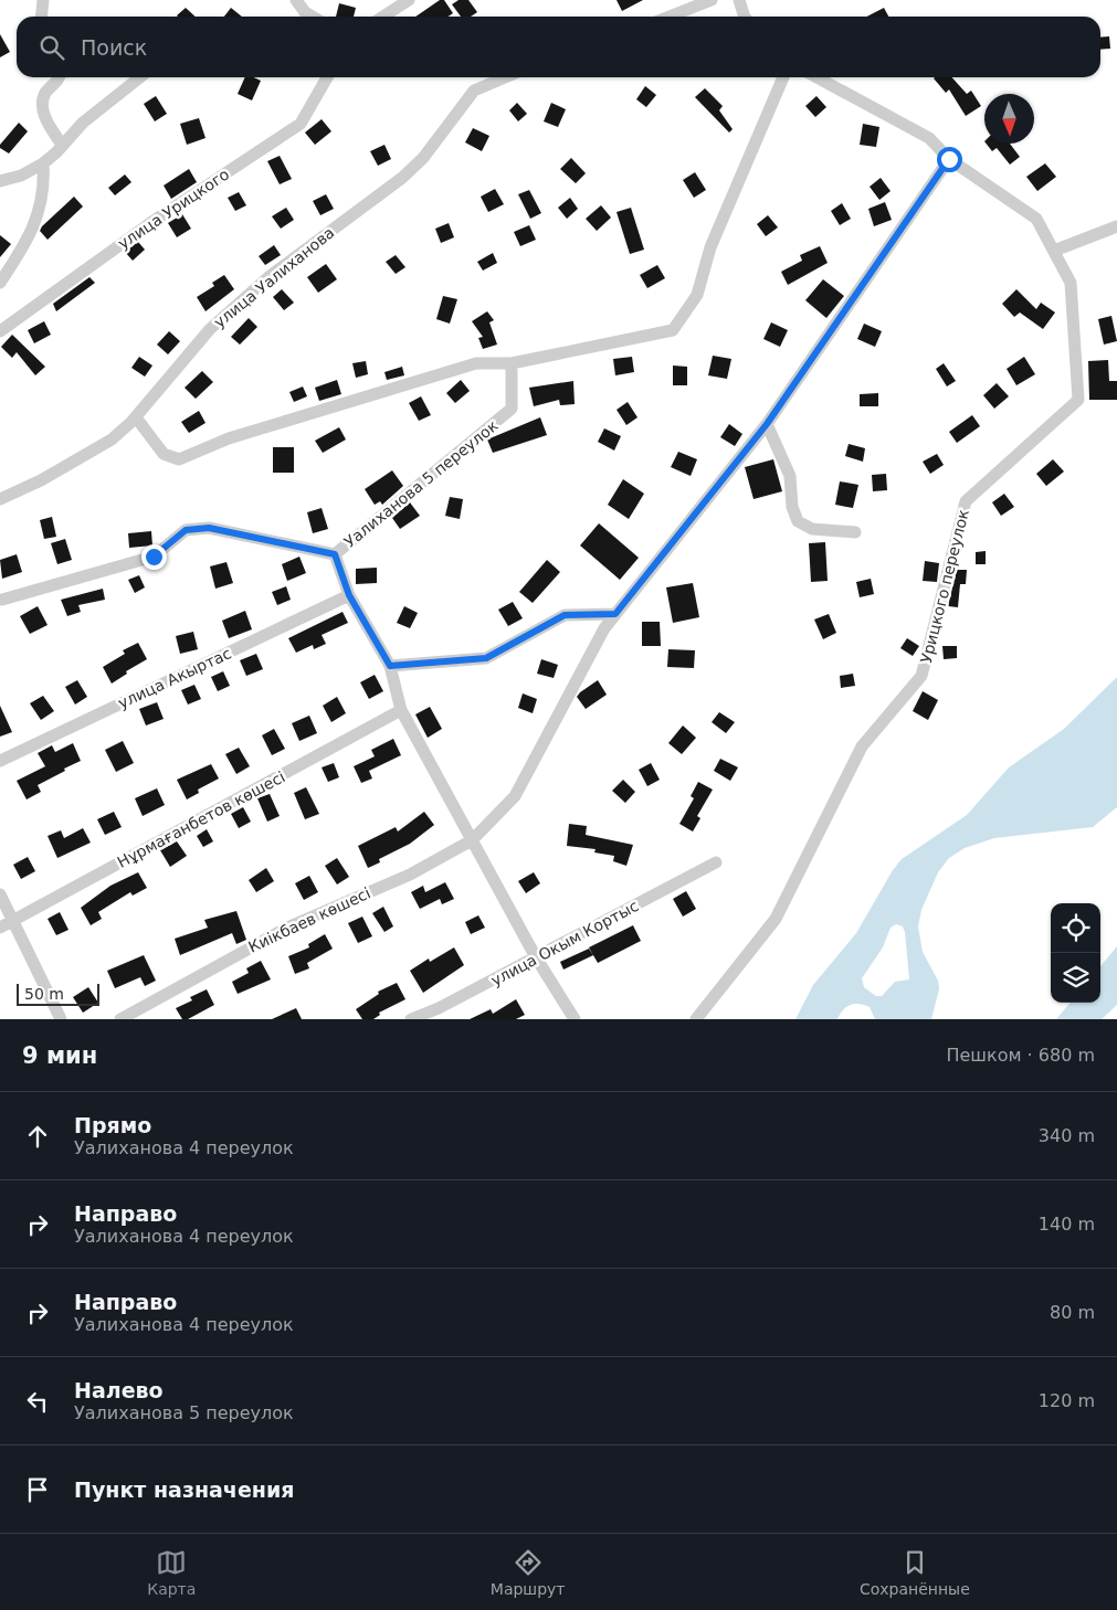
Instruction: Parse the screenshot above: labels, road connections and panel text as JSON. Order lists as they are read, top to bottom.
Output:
{
  "streets": {
    "street": [
      "улица Урицкого",
      "улица Уалиханова",
      "Уалиханова 5 переулок",
      "Урицкого переулок",
      "улица Акыртас",
      "Нұрмағанбетов көшесі",
      "Киікбаев көшесі",
      "улица Окым Кортыс"
    ]
  },
  "scale_bar": "50 m",
  "north": "bottom",
  "page": {
    "search": "Поиск",
    "scale": "50 m",
    "heading": ["9 мин", "Пешком · 680 m"],
    "list": [
      ["Прямо", "Уалиханова 4 переулок", "340 m"],
      ["Направо", "Уалиханова 4 переулок", "140 m"],
      ["Направо", "Уалиханова 4 переулок", "80 m"],
      ["Налево", "Уалиханова 5 переулок", "120 m"],
      "Пункт назначения"
    ],
    "nav": ["Карта", "Маршрут", "Сохранённые"]
  }
}
